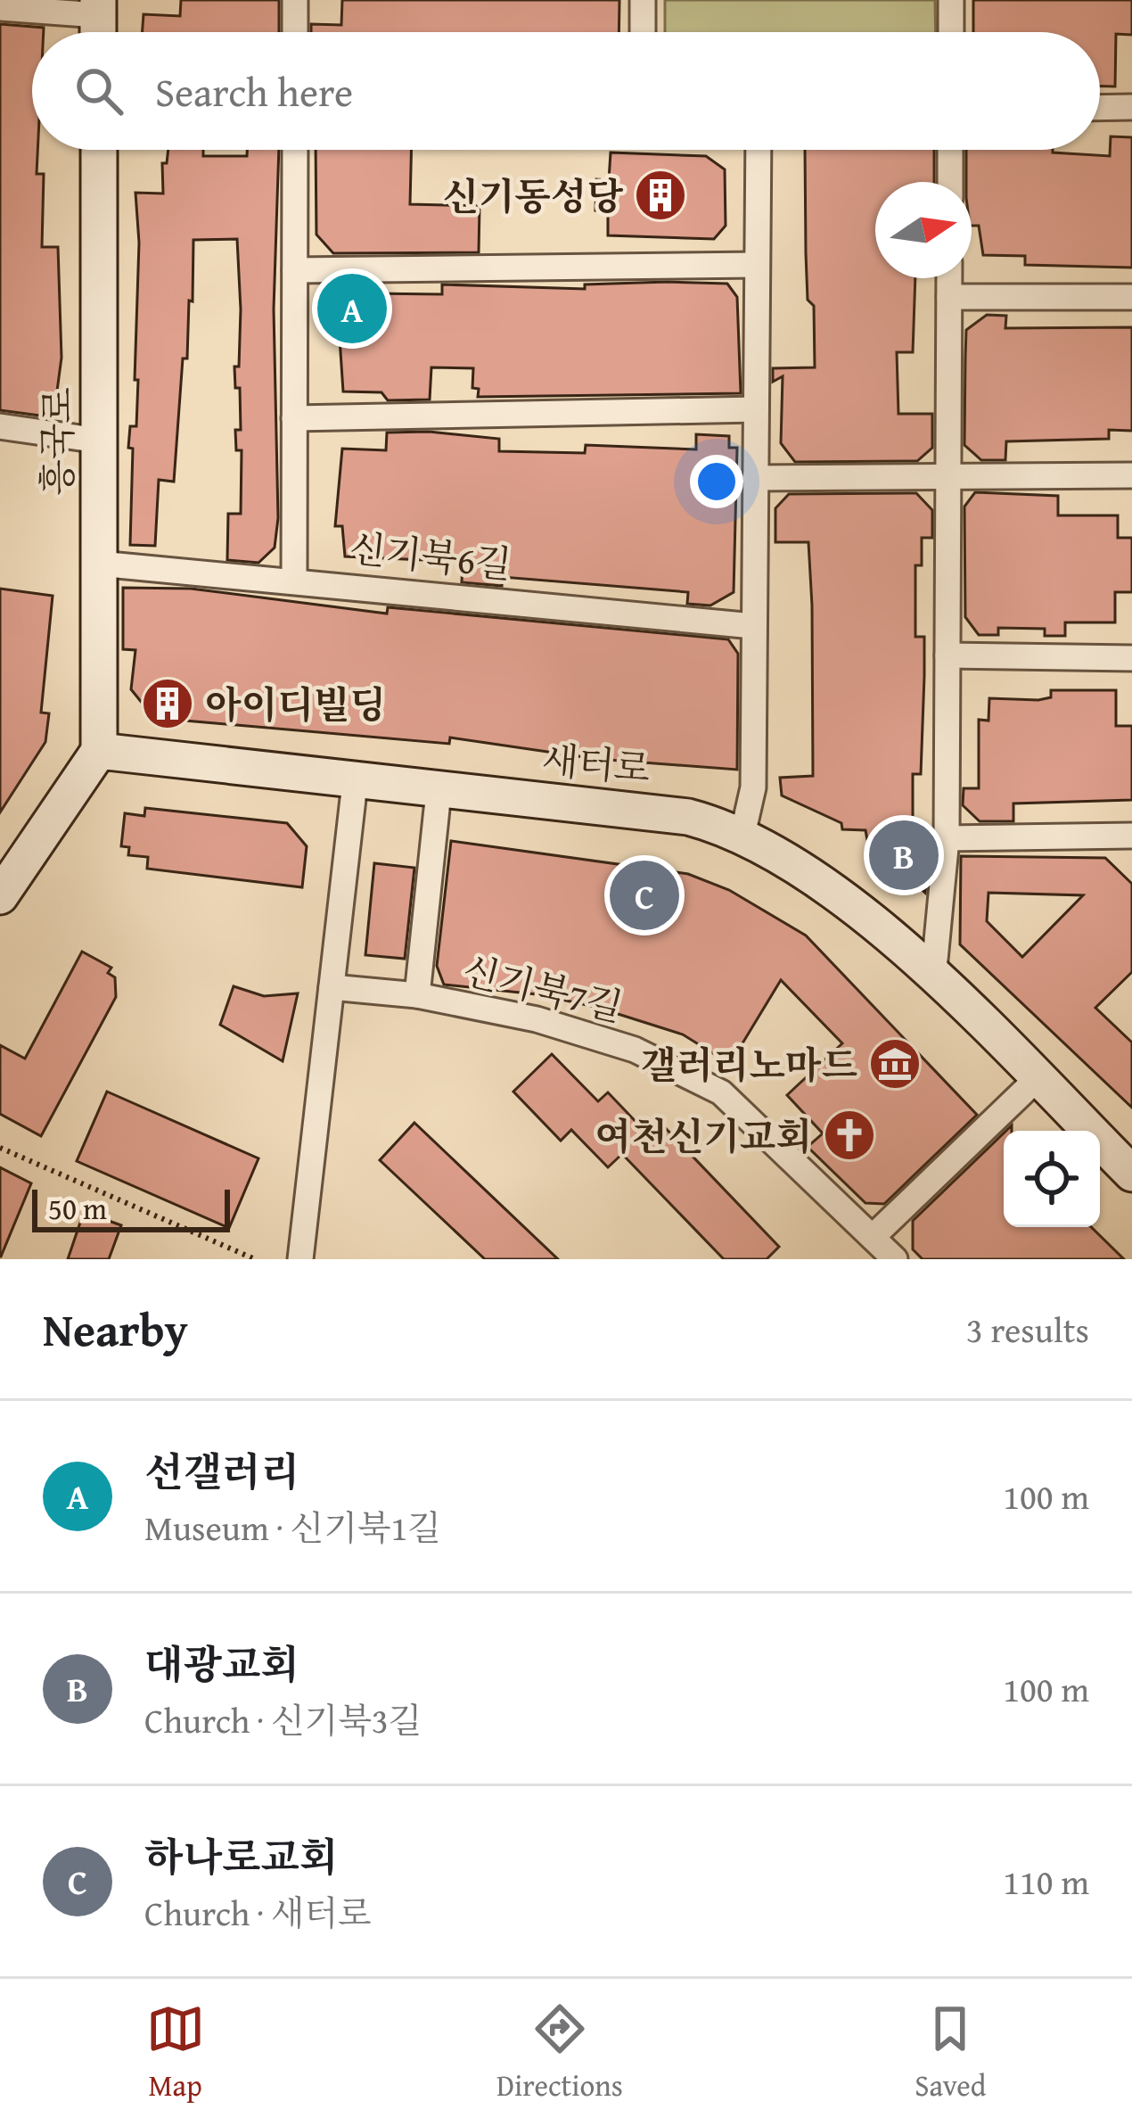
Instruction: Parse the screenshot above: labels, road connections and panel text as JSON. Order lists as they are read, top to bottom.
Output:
{
  "streets": {
    "street": [
      "흥국로",
      "신기북6길",
      "새터로",
      "신기북7길"
    ]
  },
  "crossings": [
    ["흥국로", "신기북6길"],
    ["흥국로", "새터로"],
    ["새터로", "신기북7길"]
  ],
  "places": {
    "building": ["신기동성당", "아이디빌딩"],
    "museum": ["갤러리노마드"],
    "church": ["여천신기교회"]
  },
  "scale_bar": "50 m",
  "north": "right",
  "page": {
    "search": "Search here",
    "pins": ["A", "B", "C"],
    "scale": "50 m",
    "heading": ["Nearby", "3 results"],
    "list": [
      {
        "mark": "A",
        "name": "선갤러리",
        "note": "Museum · 신기북1길",
        "value": "100 m"
      },
      {
        "mark": "B",
        "name": "대광교회",
        "note": "Church · 신기북3길",
        "value": "100 m"
      },
      {
        "mark": "C",
        "name": "하나로교회",
        "note": "Church · 새터로",
        "value": "110 m"
      }
    ],
    "nav": ["Map", "Directions", "Saved"]
  }
}
